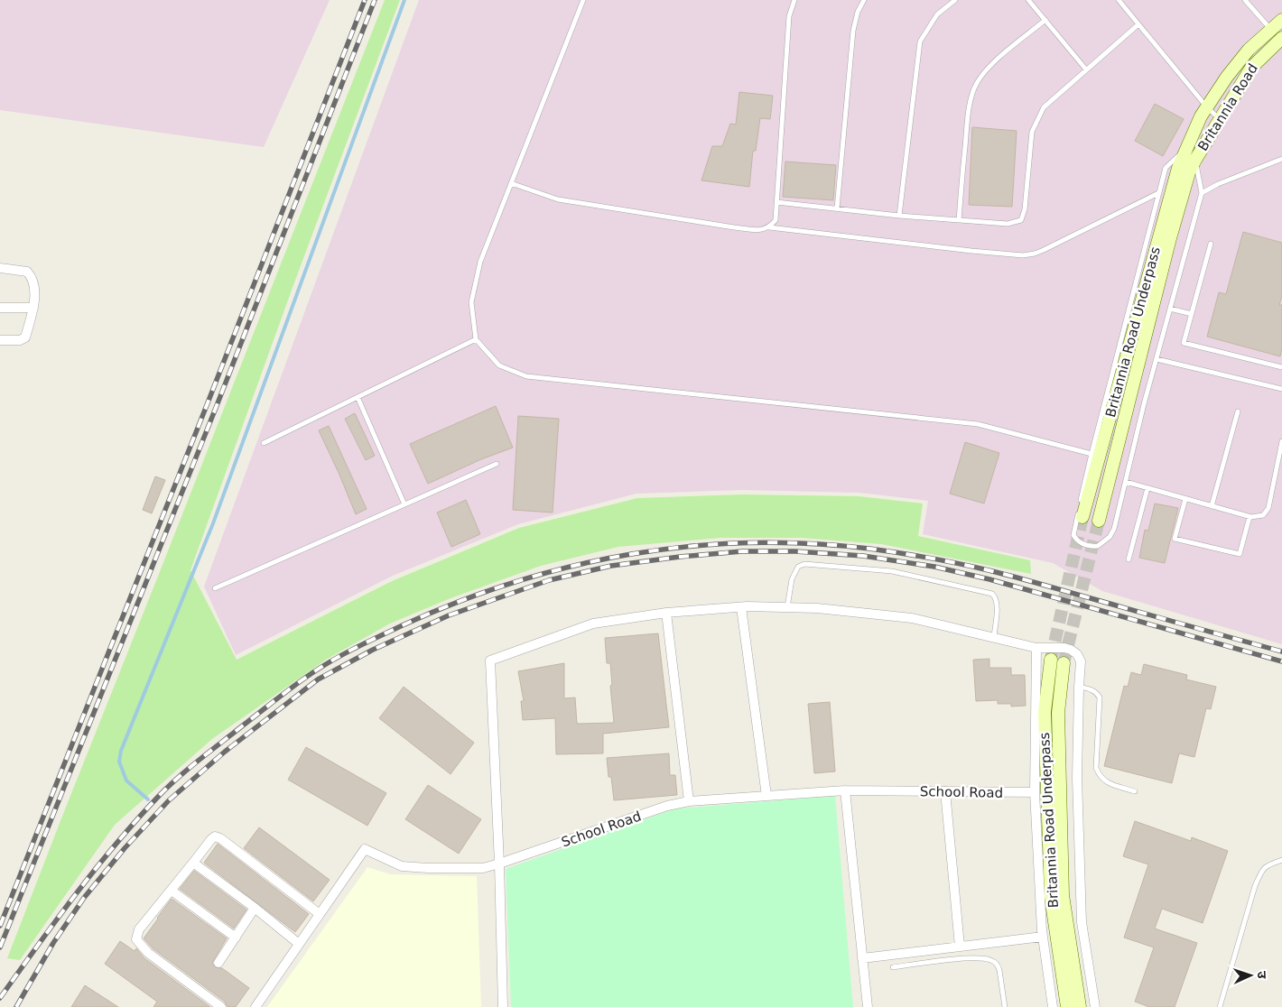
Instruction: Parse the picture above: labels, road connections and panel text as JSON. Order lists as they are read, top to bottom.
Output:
{
  "streets": {
    "main road": ["Britannia Road", "Britannia Road Underpass"],
    "street": ["School Road"]
  },
  "crossings": [
    ["Britannia Road", "Britannia Road Underpass"]
  ],
  "north": "right"
}
